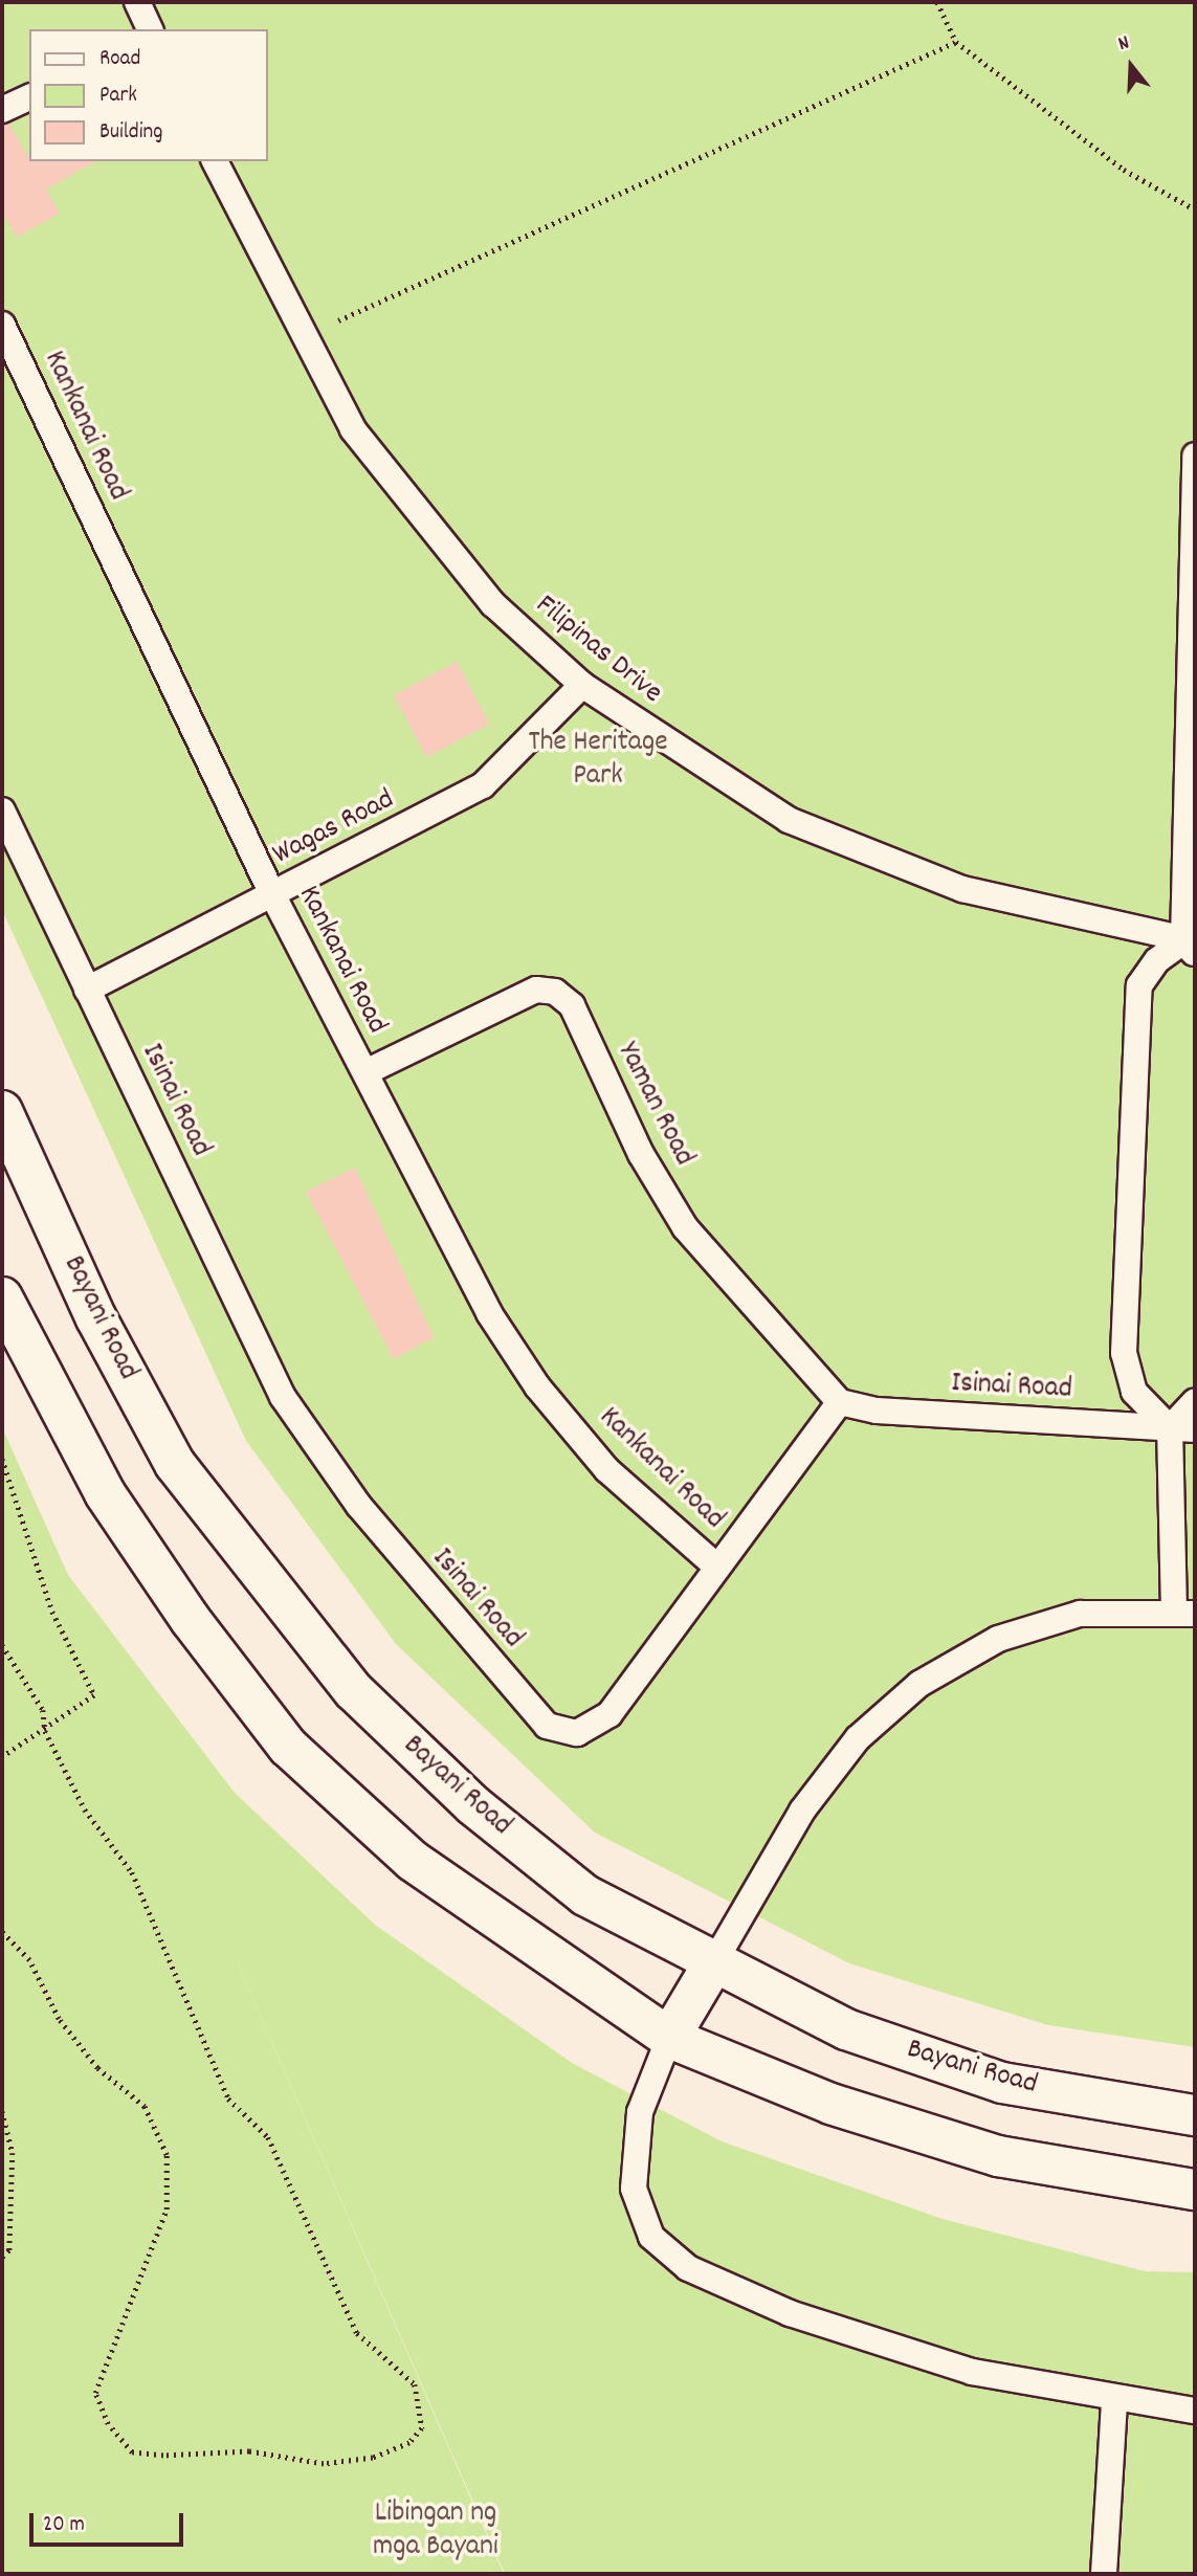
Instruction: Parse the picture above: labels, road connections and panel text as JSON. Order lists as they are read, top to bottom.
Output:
{
  "streets": {
    "main road": ["Bayani Road"],
    "lane": [
      "Kankanai Road",
      "Filipinas Drive",
      "Wagas Road",
      "Isinai Road",
      "Yaman Road"
    ]
  },
  "crossings": [
    ["Kankanai Road", "Wagas Road"],
    ["Kankanai Road", "Isinai Road"],
    ["Kankanai Road", "Yaman Road"],
    ["Filipinas Drive", "Wagas Road"],
    ["Wagas Road", "Isinai Road"],
    ["Isinai Road", "Yaman Road"]
  ],
  "parks": ["The Heritage Park", "Libingan ng mga Bayani"],
  "legend": ["Road", "Park", "Building"],
  "scale_bar": "20 m",
  "north": "top"
}
